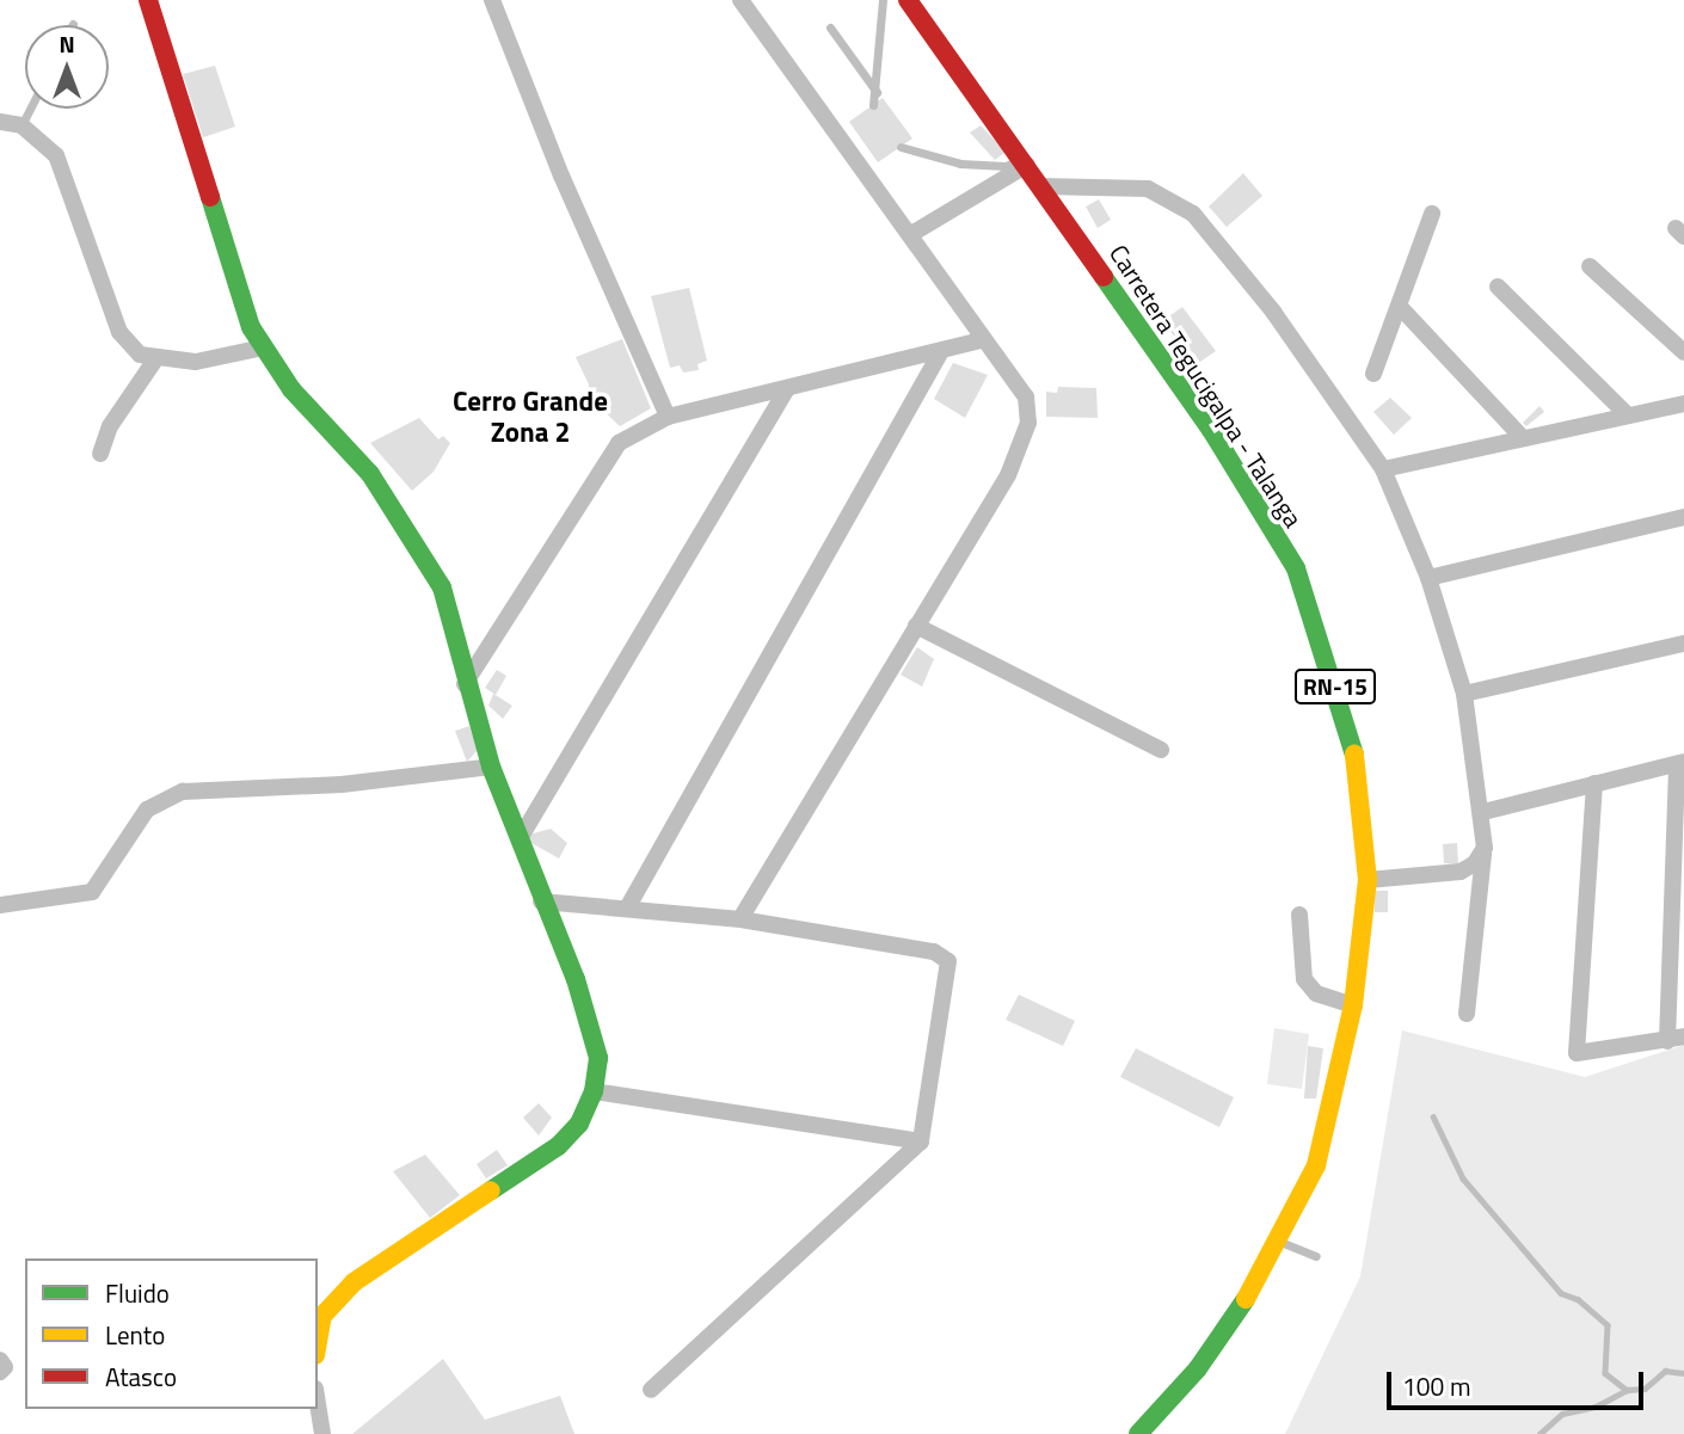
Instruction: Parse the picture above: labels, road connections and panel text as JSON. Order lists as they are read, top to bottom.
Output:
{
  "streets": {
    "main road": ["Carretera Tegucigalpa - Talanga", "RN-15"]
  },
  "districts": ["Cerro Grande Zona 2"],
  "legend": ["Fluido", "Lento", "Atasco"],
  "scale_bar": "100 m",
  "north": "top"
}
